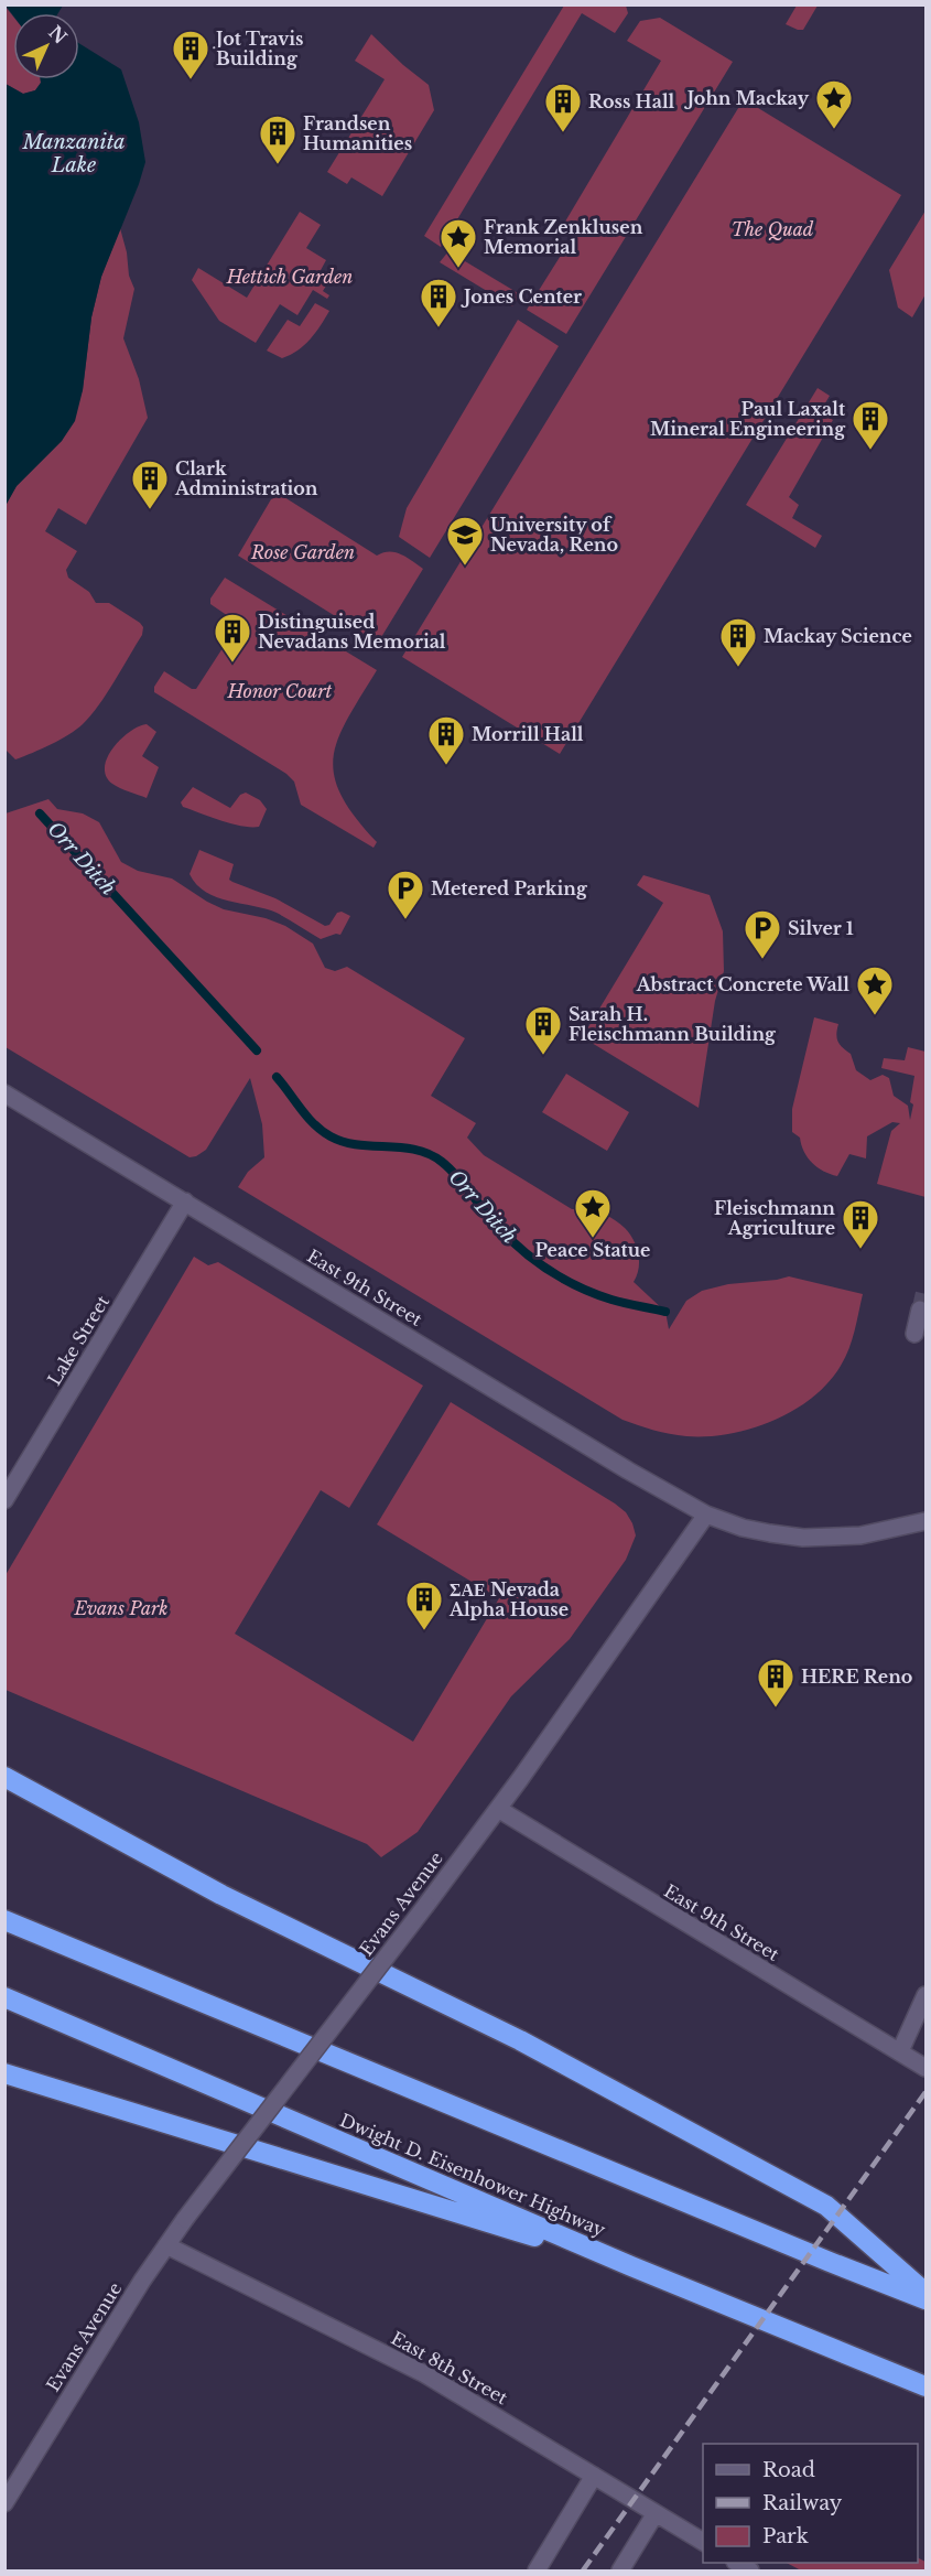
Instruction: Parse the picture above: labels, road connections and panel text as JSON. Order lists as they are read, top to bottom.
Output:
{
  "streets": {
    "highway": ["Dwight D. Eisenhower Highway"],
    "street": [
      "East 9th Street",
      "Lake Street",
      "Evans Avenue",
      "East 8th Street"
    ]
  },
  "crossings": [
    ["East 9th Street", "Lake Street"],
    ["East 9th Street", "Evans Avenue"],
    ["Evans Avenue", "East 8th Street"]
  ],
  "water": ["Manzanita Lake", "Orr Ditch"],
  "parks": [
    "The Quad",
    "Hettich Garden",
    "Rose Garden",
    "Honor Court",
    "Evans Park"
  ],
  "places": {
    "building": [
      "Jot Travis Building",
      "Ross Hall",
      "Frandsen Humanities",
      "Jones Center",
      "Paul Laxalt Mineral Engineering",
      "Clark Administration",
      "Distinguised Nevadans Memorial",
      "Mackay Science",
      "Morrill Hall",
      "Sarah H. Fleischmann Building",
      "Fleischmann Agriculture",
      "ΣΑΕ Nevada Alpha House",
      "HERE Reno"
    ],
    "place": [
      "John Mackay",
      "Frank Zenklusen Memorial",
      "Abstract Concrete Wall",
      "Peace Statue"
    ],
    "school or university": ["University of Nevada, Reno"],
    "parking": ["Metered Parking", "Silver 1"]
  },
  "legend": ["Road", "Railway", "Park"],
  "north": "top right"
}
